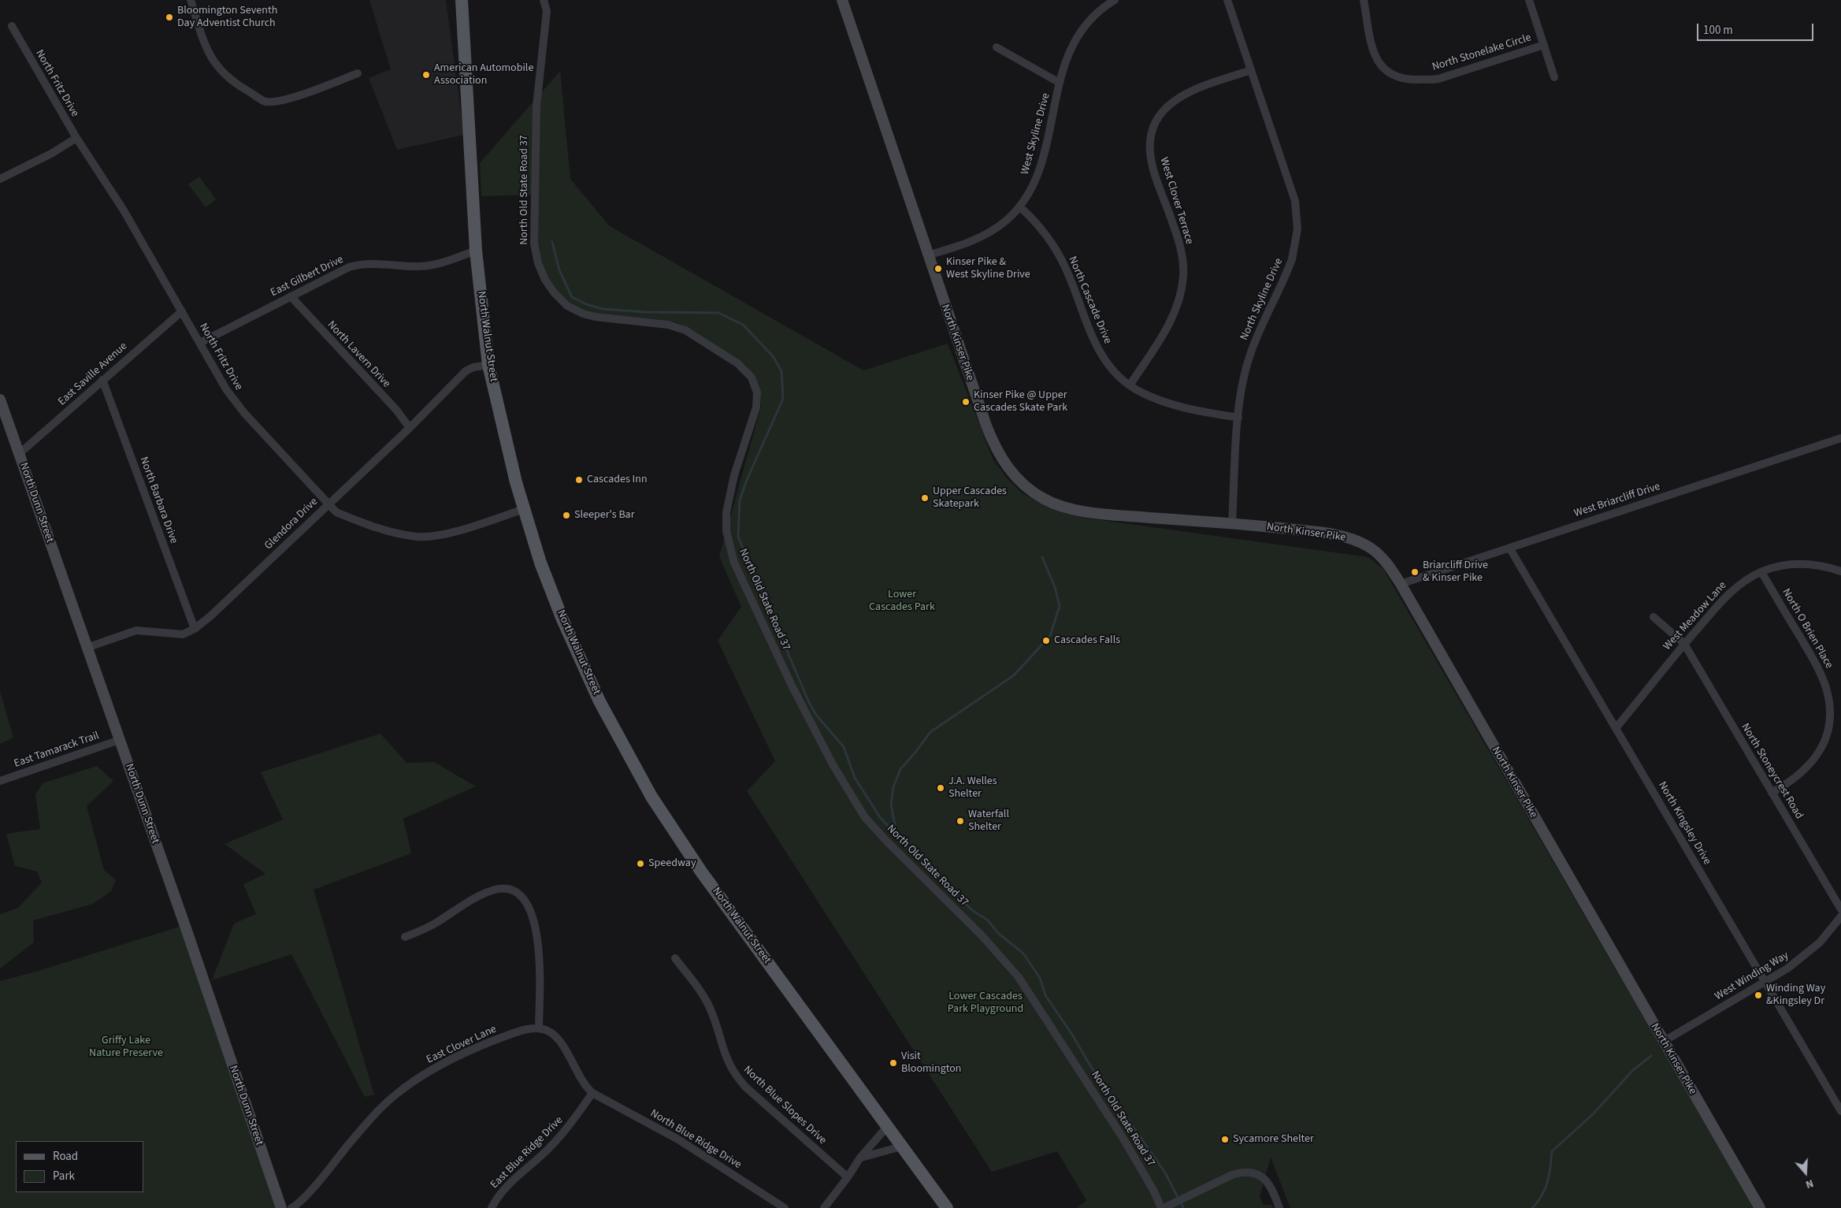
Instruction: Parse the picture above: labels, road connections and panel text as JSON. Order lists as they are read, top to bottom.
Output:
{
  "streets": {
    "main road": ["North Walnut Street"],
    "street": [
      "North Stonelake Circle",
      "North Fritz Drive",
      "West Skyline Drive",
      "North Old State Road 37",
      "West Clover Terrace",
      "East Gilbert Drive",
      "North Skyline Drive",
      "North Cascade Drive",
      "North Kinser Pike",
      "North Lavern Drive",
      "East Saville Avenue",
      "North Barbara Drive",
      "West Briarcliff Drive",
      "North Dunn Street",
      "Glendora Drive",
      "West Meadow Lane",
      "North O Brien Place",
      "East Tamarack Trail",
      "North Stoneycrest Road",
      "North Kingsley Drive",
      "West Winding Way",
      "East Clover Lane",
      "North Blue Slopes Drive",
      "North Blue Ridge Drive",
      "East Blue Ridge Drive"
    ]
  },
  "crossings": [
    ["North Fritz Drive", "East Gilbert Drive"],
    ["North Fritz Drive", "North Walnut Street"],
    ["North Fritz Drive", "East Saville Avenue"],
    ["North Fritz Drive", "Glendora Drive"],
    ["West Skyline Drive", "North Cascade Drive"],
    ["West Skyline Drive", "North Kinser Pike"],
    ["West Clover Terrace", "North Skyline Drive"],
    ["West Clover Terrace", "North Cascade Drive"],
    ["East Gilbert Drive", "North Walnut Street"],
    ["East Gilbert Drive", "North Lavern Drive"],
    ["North Skyline Drive", "North Cascade Drive"],
    ["North Skyline Drive", "North Kinser Pike"],
    ["North Walnut Street", "Glendora Drive"],
    ["North Kinser Pike", "West Briarcliff Drive"],
    ["North Kinser Pike", "West Winding Way"],
    ["North Lavern Drive", "Glendora Drive"],
    ["East Saville Avenue", "North Barbara Drive"],
    ["East Saville Avenue", "North Dunn Street"],
    ["North Barbara Drive", "Glendora Drive"],
    ["West Briarcliff Drive", "North Kingsley Drive"],
    ["North Dunn Street", "Glendora Drive"],
    ["North Dunn Street", "East Tamarack Trail"],
    ["West Meadow Lane", "North O Brien Place"],
    ["West Meadow Lane", "North Stoneycrest Road"],
    ["West Meadow Lane", "North Kingsley Drive"],
    ["North O Brien Place", "North Stoneycrest Road"],
    ["North Kingsley Drive", "West Winding Way"],
    ["North Blue Ridge Drive", "East Blue Ridge Drive"]
  ],
  "parks": ["Lower Cascades Park", "Lower Cascades Park Playground", "Griffy Lake Nature Preserve"],
  "places": [
    "Bloomington Seventh Day Adventist Church",
    "American Automobile Association",
    "Kinser Pike & West Skyline Drive",
    "Kinser Pike @ Upper Cascades Skate Park",
    "Cascades Inn",
    "Upper Cascades Skatepark",
    "Sleeper's Bar",
    "Briarcliff Drive & Kinser Pike",
    "Cascades Falls",
    "J.A. Welles Shelter",
    "Waterfall Shelter",
    "Speedway",
    "Winding Way &Kingsley Dr",
    "Visit Bloomington",
    "Sycamore Shelter"
  ],
  "legend": ["Road", "Park"],
  "scale_bar": "100 m",
  "north": "bottom"
}
